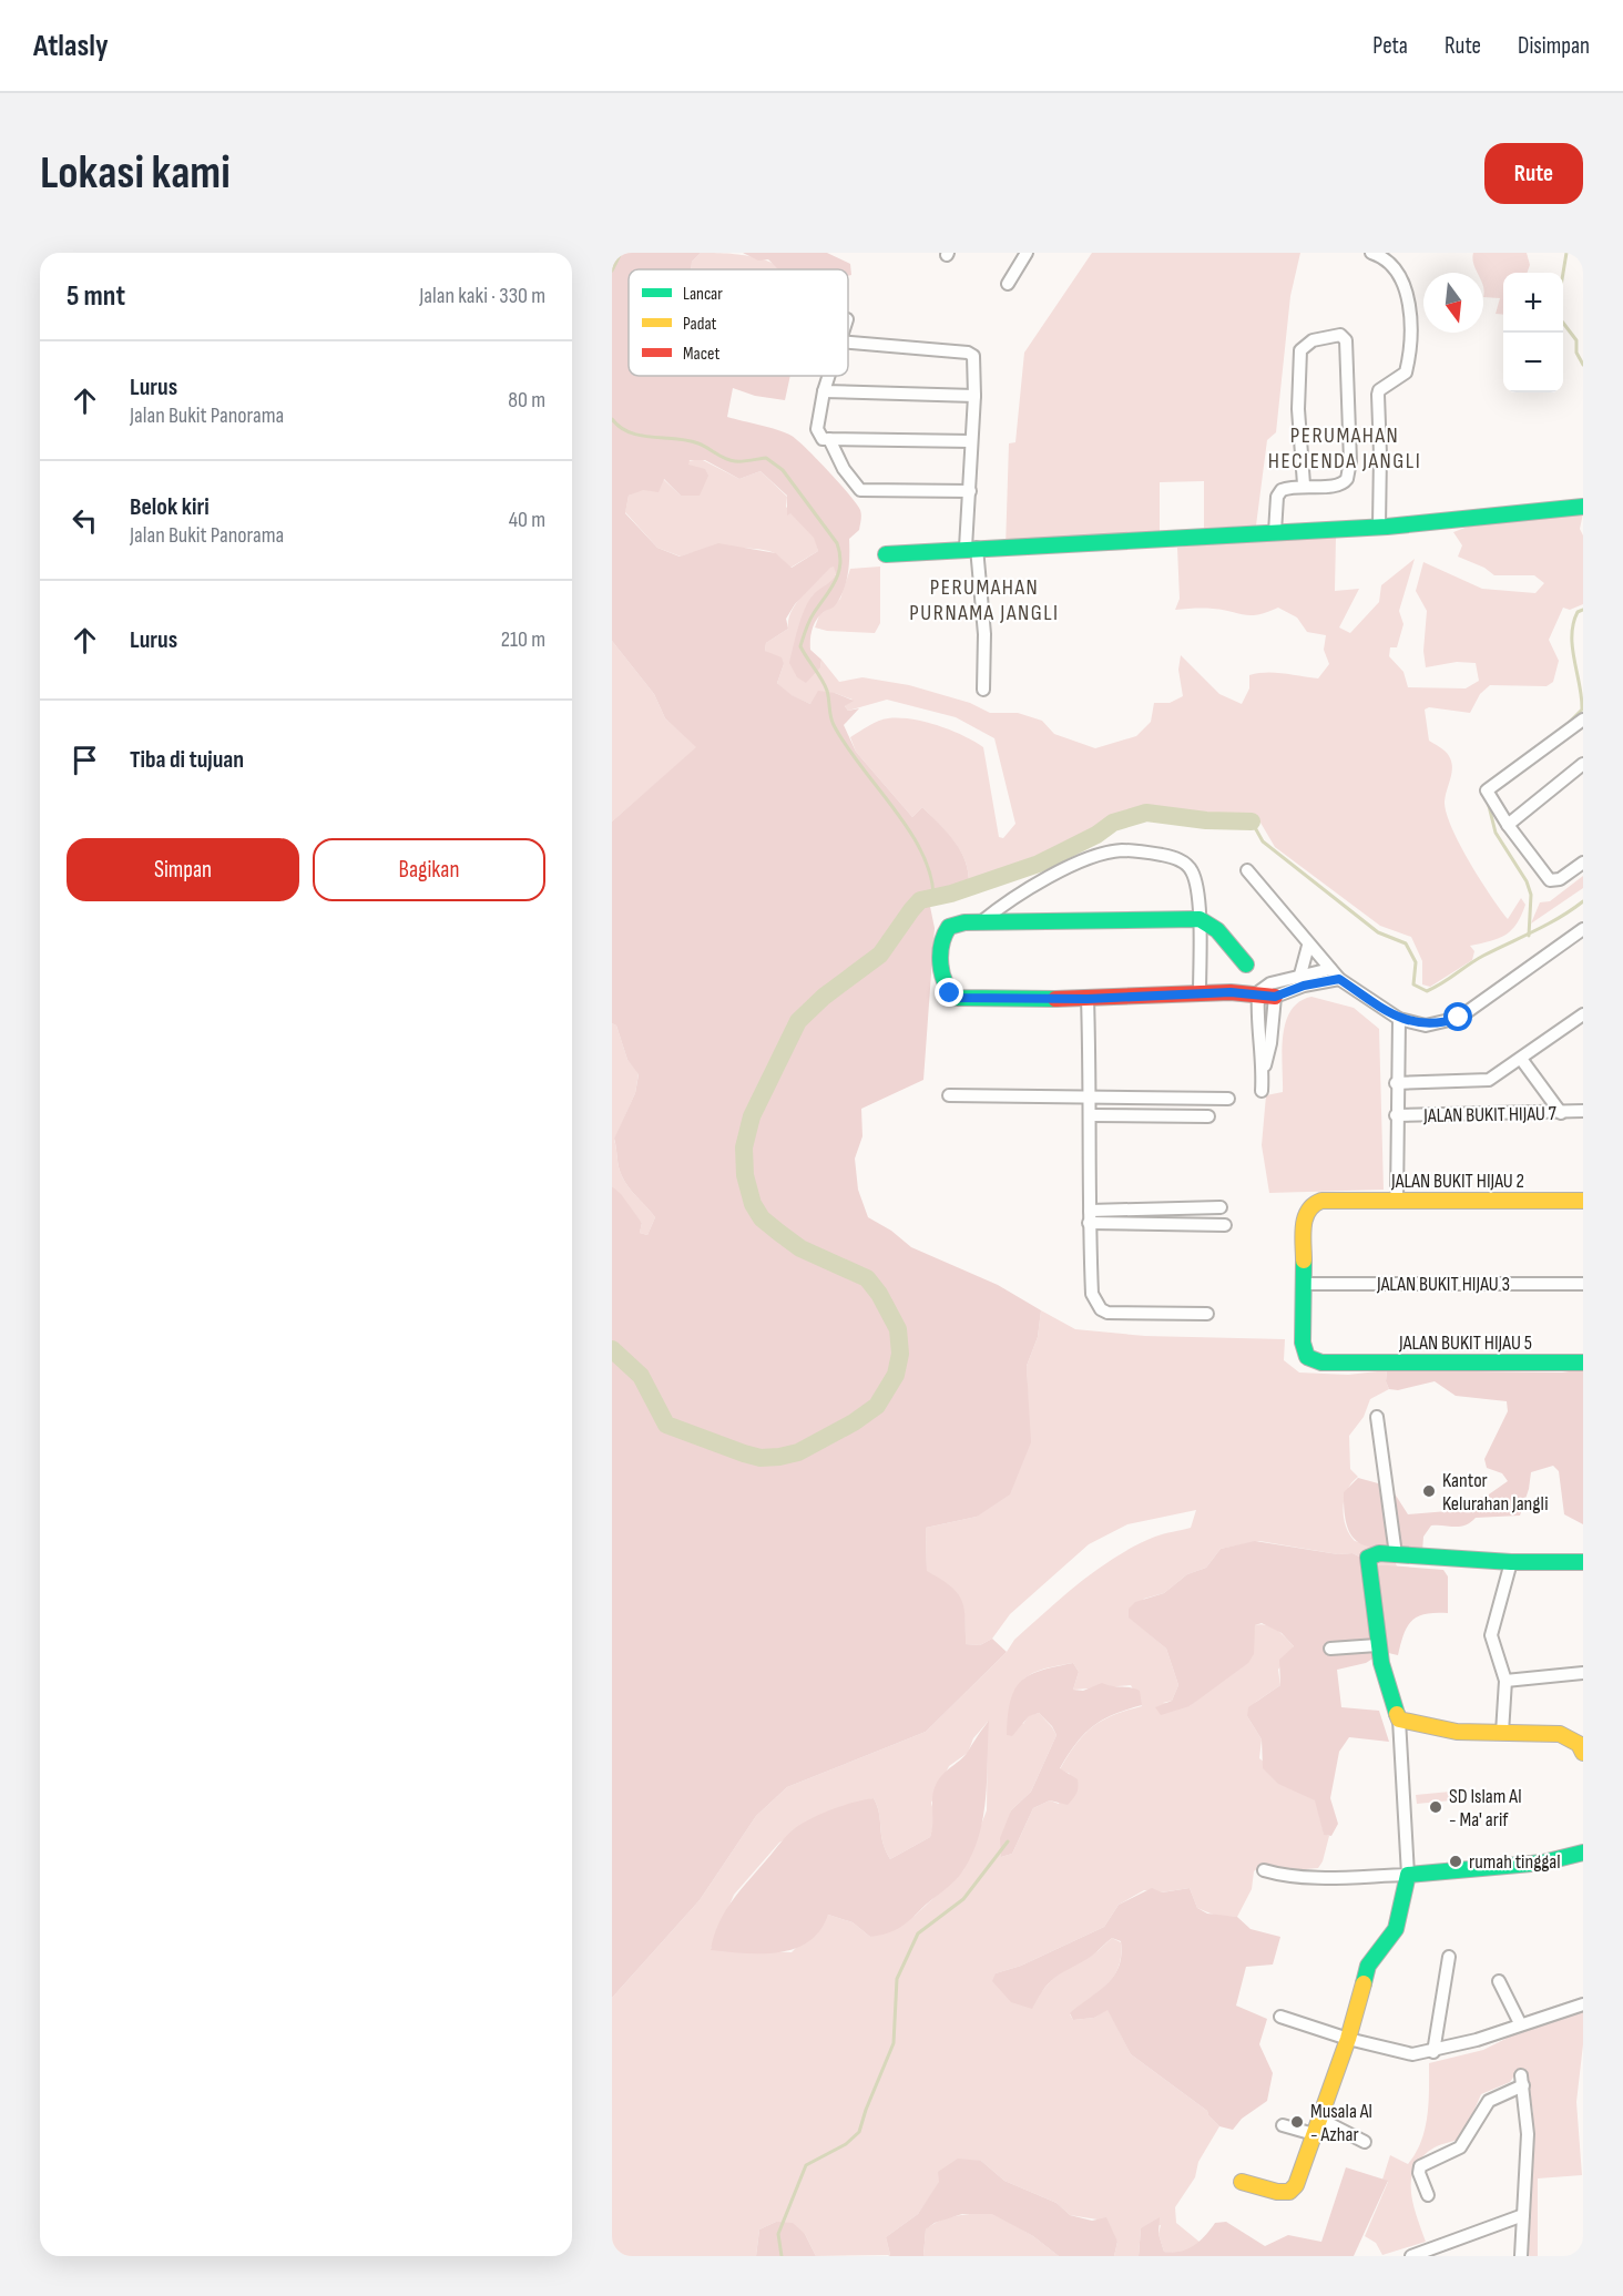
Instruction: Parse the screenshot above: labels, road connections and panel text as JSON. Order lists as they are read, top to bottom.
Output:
{
  "streets": {
    "street": [
      "JALAN BUKIT HIJAU 7",
      "JALAN BUKIT HIJAU 2",
      "JALAN BUKIT HIJAU 3",
      "JALAN BUKIT HIJAU 5"
    ]
  },
  "crossings": [
    ["JALAN BUKIT HIJAU 2", "JALAN BUKIT HIJAU 3"],
    ["JALAN BUKIT HIJAU 2", "JALAN BUKIT HIJAU 5"],
    ["JALAN BUKIT HIJAU 3", "JALAN BUKIT HIJAU 5"]
  ],
  "districts": ["PERUMAHAN HECIENDA JANGLI", "PERUMAHAN PURNAMA JANGLI"],
  "places": [
    "Kantor Kelurahan Jangli",
    "SD Islam Al - Ma' arif",
    "rumah tinggal",
    "Musala Al - Azhar"
  ],
  "legend": ["Lancar", "Padat", "Macet"],
  "north": "bottom",
  "page": {
    "header": "Atlasly",
    "nav": ["Peta", "Rute", "Disimpan"],
    "buttons": [
      "Rute",
      ["Simpan", "Bagikan"]
    ],
    "title": "Lokasi kami",
    "heading": ["5 mnt", "Jalan kaki · 330 m"],
    "map_buttons": ["+", "−"],
    "list": [
      ["Lurus", "Jalan Bukit Panorama", "80 m"],
      ["Belok kiri", "Jalan Bukit Panorama", "40 m"],
      ["Lurus", "210 m"],
      "Tiba di tujuan"
    ]
  }
}
